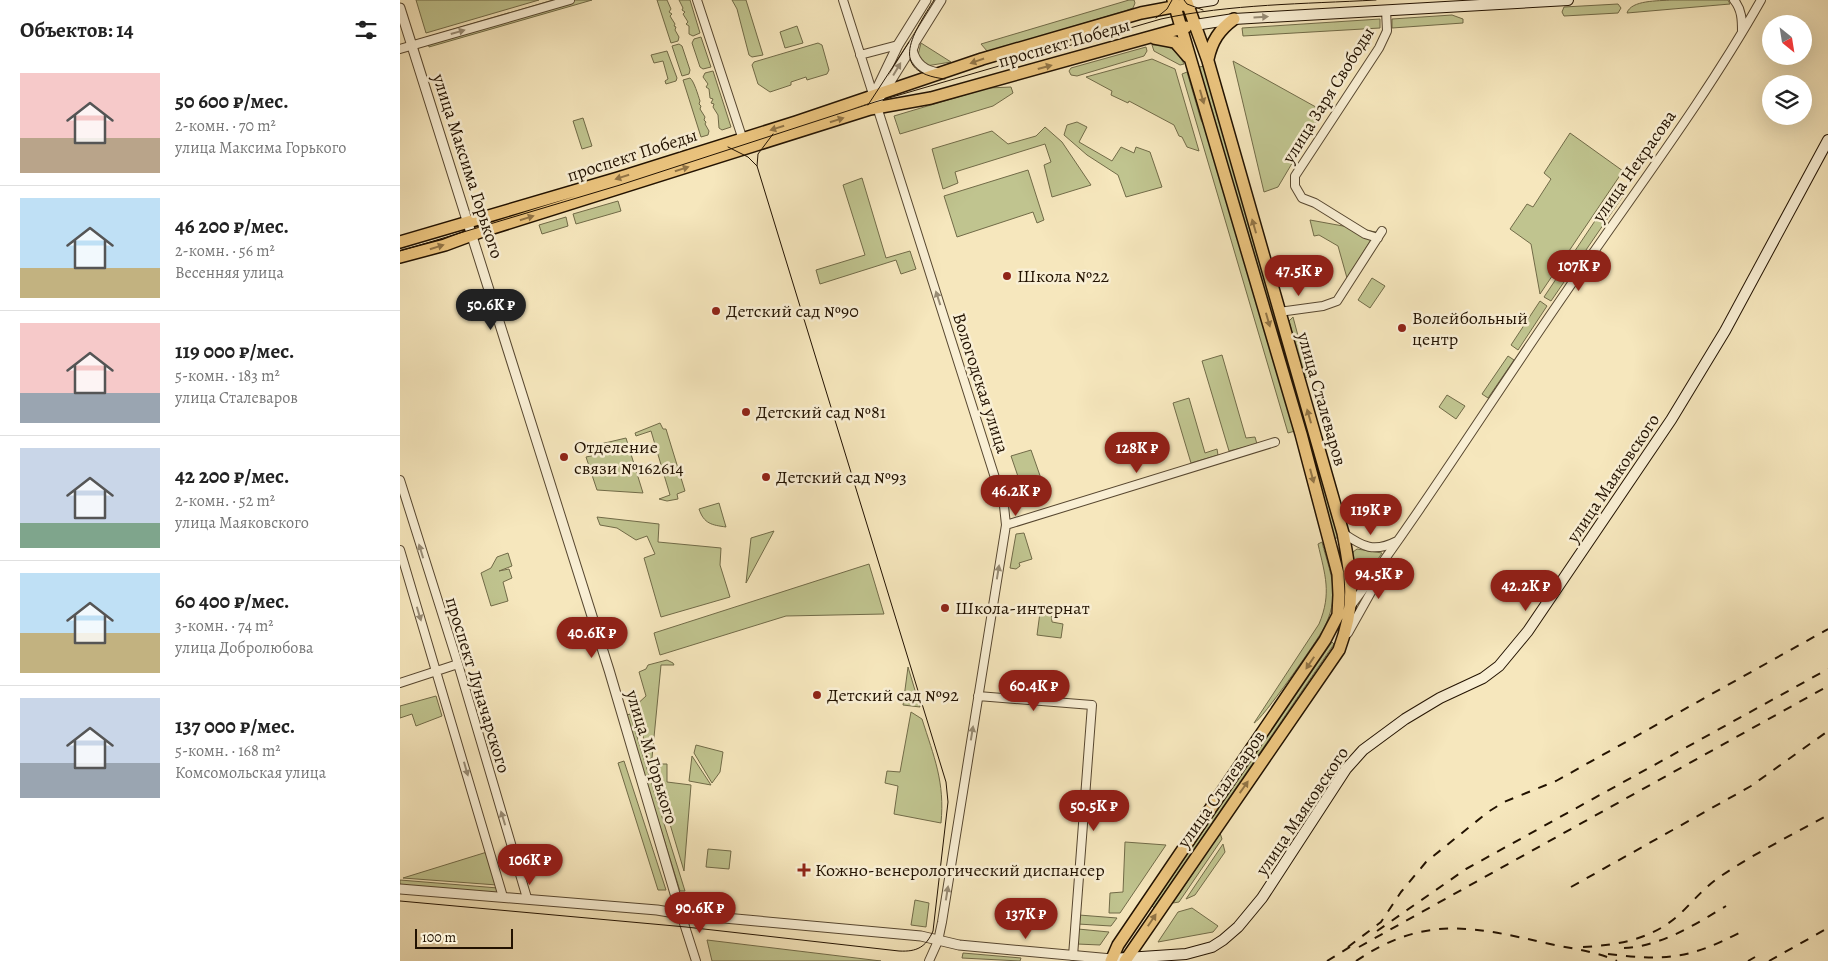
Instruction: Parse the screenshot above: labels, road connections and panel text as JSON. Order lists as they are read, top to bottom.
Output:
{
  "streets": {
    "main road": ["проспект Победы", "улица Сталеваров", "улица Маяковского"],
    "street": [
      "улица Заря Свободы",
      "улица Максима Горького",
      "улица Некрасова",
      "Вологодская улица",
      "проспект Луначарского",
      "улица М.Горького"
    ]
  },
  "crossings": [
    ["проспект Победы", "улица Заря Свободы"],
    ["проспект Победы", "улица Максима Горького"],
    ["проспект Победы", "Вологодская улица"],
    ["проспект Победы", "улица Сталеваров"],
    ["улица Заря Свободы", "улица Сталеваров"],
    ["улица Максима Горького", "улица М.Горького"],
    ["улица Сталеваров", "улица Маяковского"]
  ],
  "one_way": ["Вологодская улица"],
  "places": {
    "other": [
      "Школа №22",
      "Детский сад №90",
      "Волейбольный центр",
      "Детский сад №81",
      "Отделение связи №162614",
      "Детский сад №93",
      "Школа-интернат",
      "Детский сад №92"
    ],
    "health": ["Кожно-венерологический диспансер"]
  },
  "scale_bar": "100 m",
  "north": "bottom right",
  "page": {
    "heading": "Объектов: 14",
    "list": [
      {
        "name": "50 600 ₽/мес.",
        "note": "2-комн. · 70 m² · улица Максима Горького"
      },
      {
        "name": "46 200 ₽/мес.",
        "note": "2-комн. · 56 m² · Весенняя улица"
      },
      {
        "name": "119 000 ₽/мес.",
        "note": "5-комн. · 183 m² · улица Сталеваров"
      },
      {
        "name": "42 200 ₽/мес.",
        "note": "2-комн. · 52 m² · улица Маяковского"
      },
      {
        "name": "60 400 ₽/мес.",
        "note": "3-комн. · 74 m² · улица Добролюбова"
      },
      {
        "name": "137 000 ₽/мес.",
        "note": "5-комн. · 168 m² · Комсомольская улица"
      }
    ],
    "price": [
      "107K ₽",
      "47.5K ₽",
      "50.6K ₽",
      "128K ₽",
      "46.2K ₽",
      "119K ₽",
      "94.5K ₽",
      "42.2K ₽",
      "40.6K ₽",
      "60.4K ₽",
      "50.5K ₽",
      "106K ₽",
      "90.6K ₽",
      "137K ₽"
    ],
    "scale": "100 m"
  }
}
